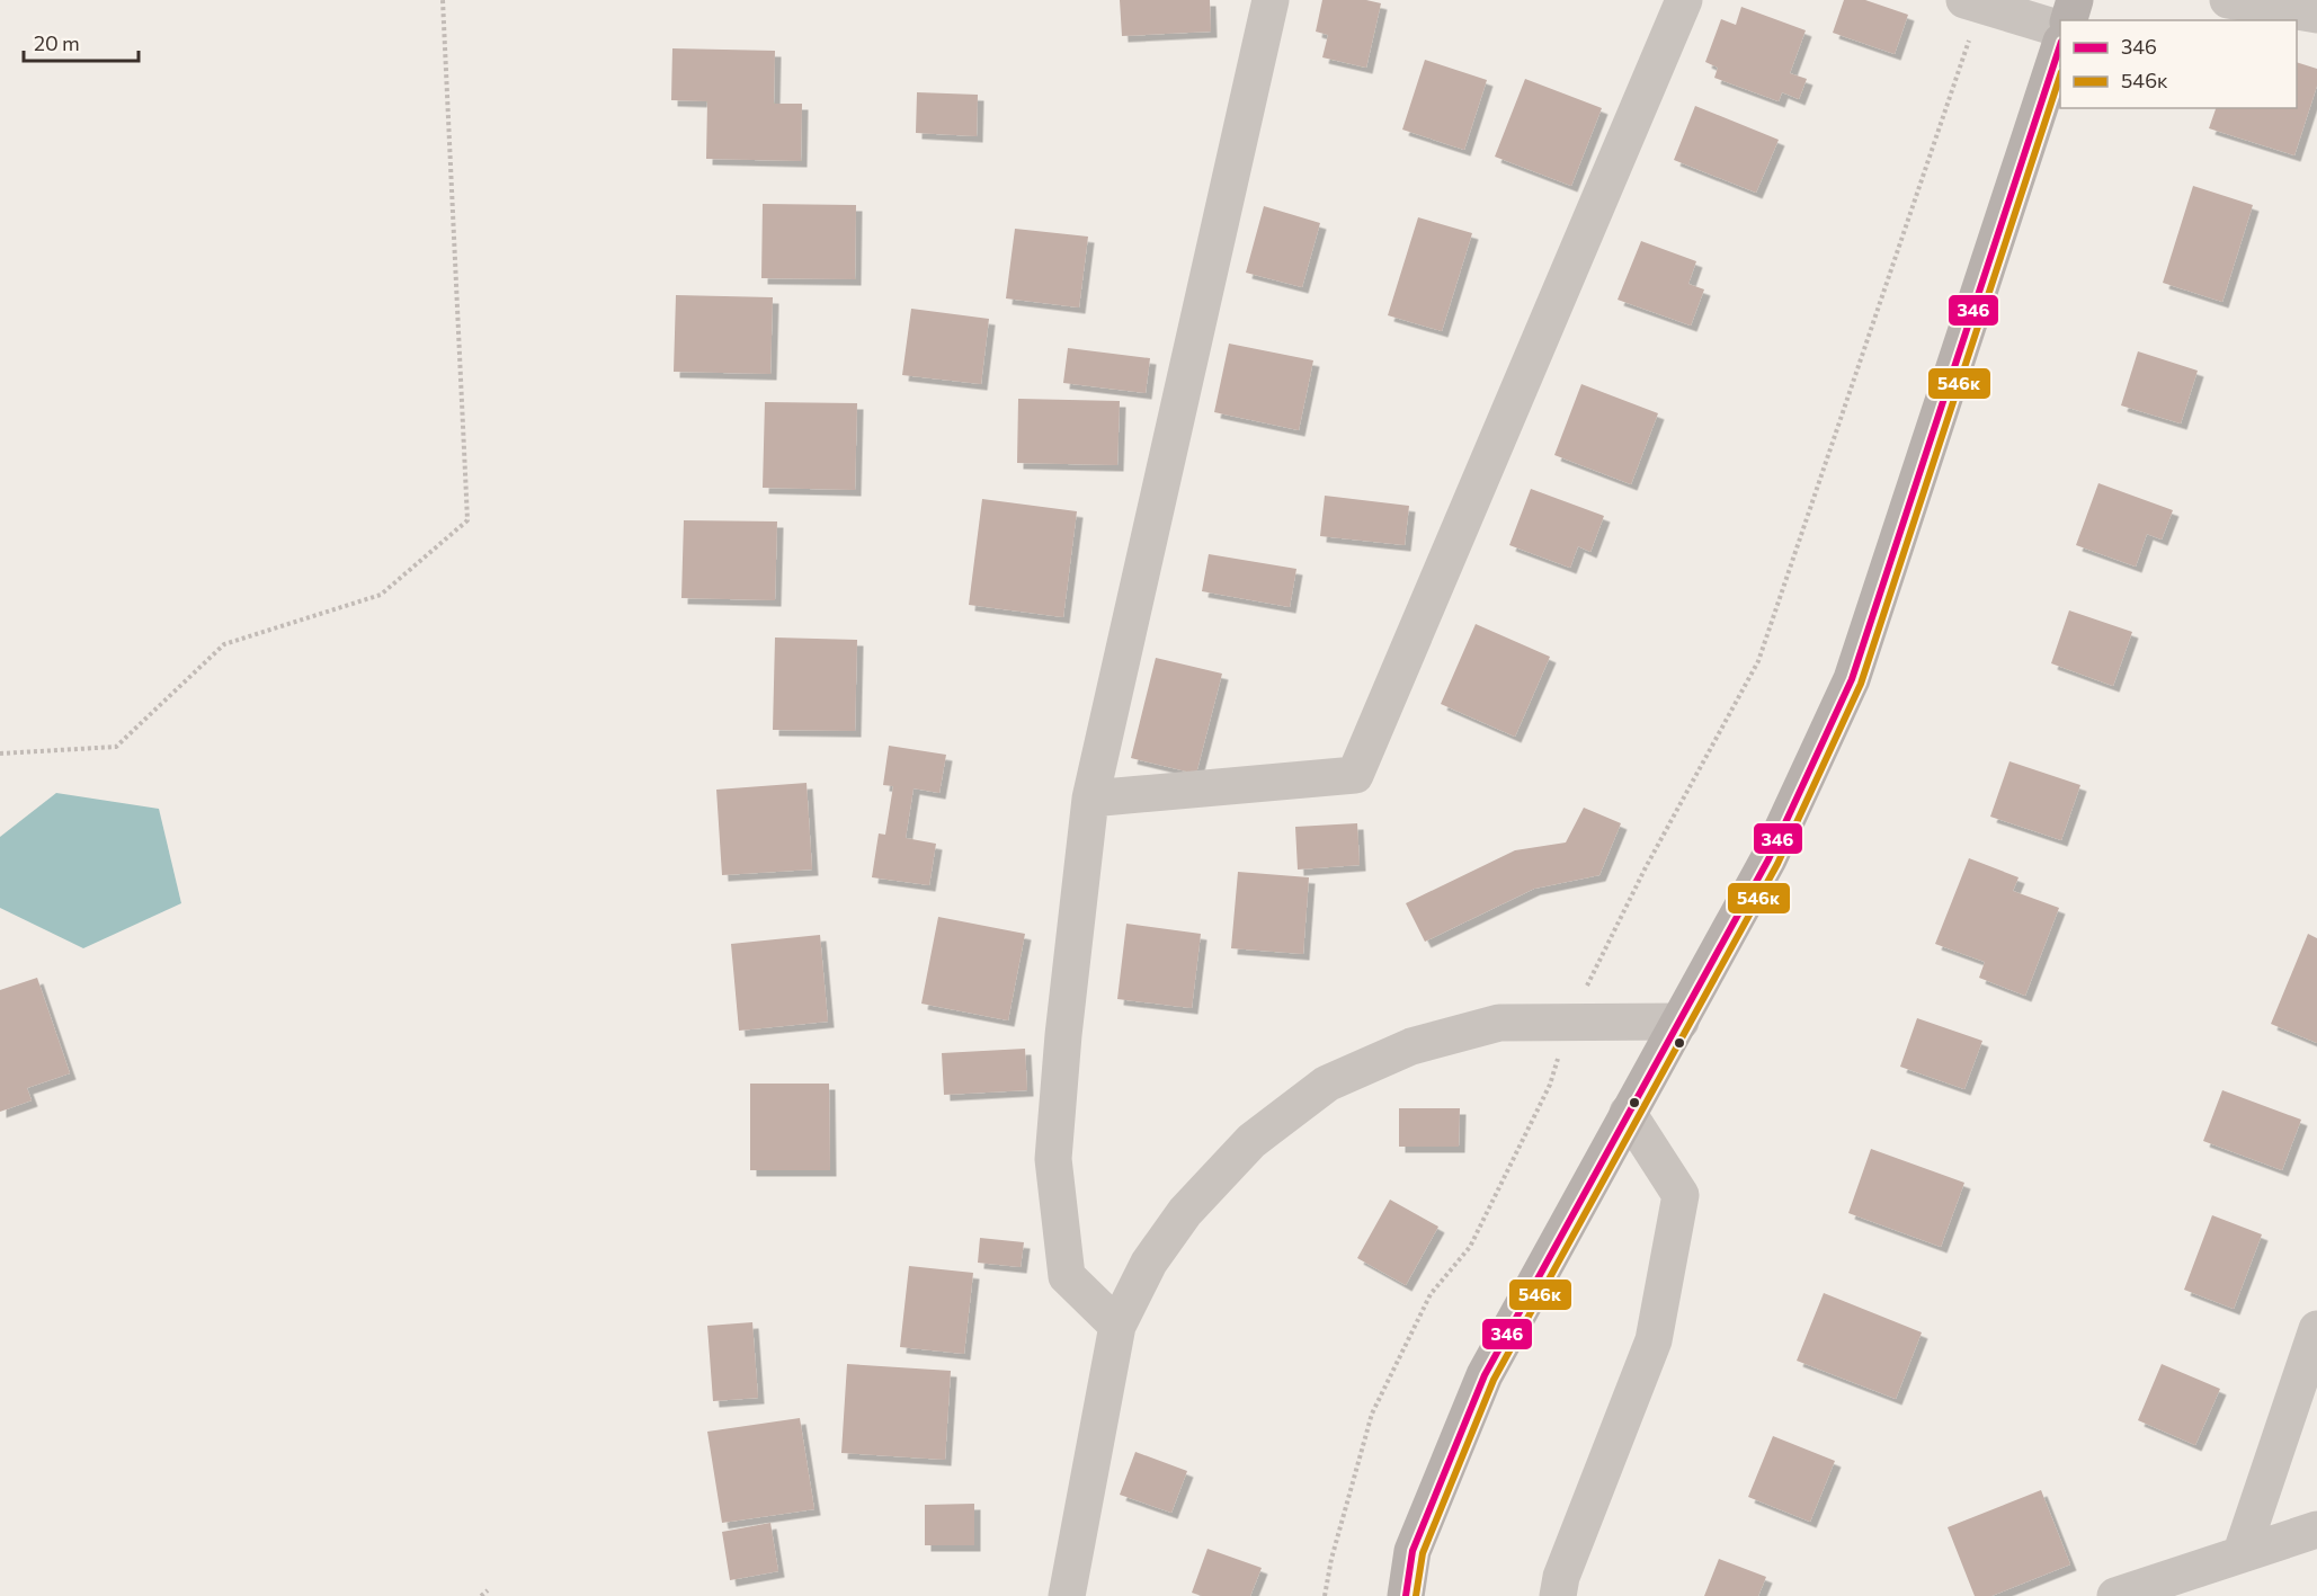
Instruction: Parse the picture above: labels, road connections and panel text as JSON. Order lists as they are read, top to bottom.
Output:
{
  "lines": ["transit line 346", "transit line 546к"],
  "legend": ["346", "546к"],
  "scale_bar": "20 m"
}
